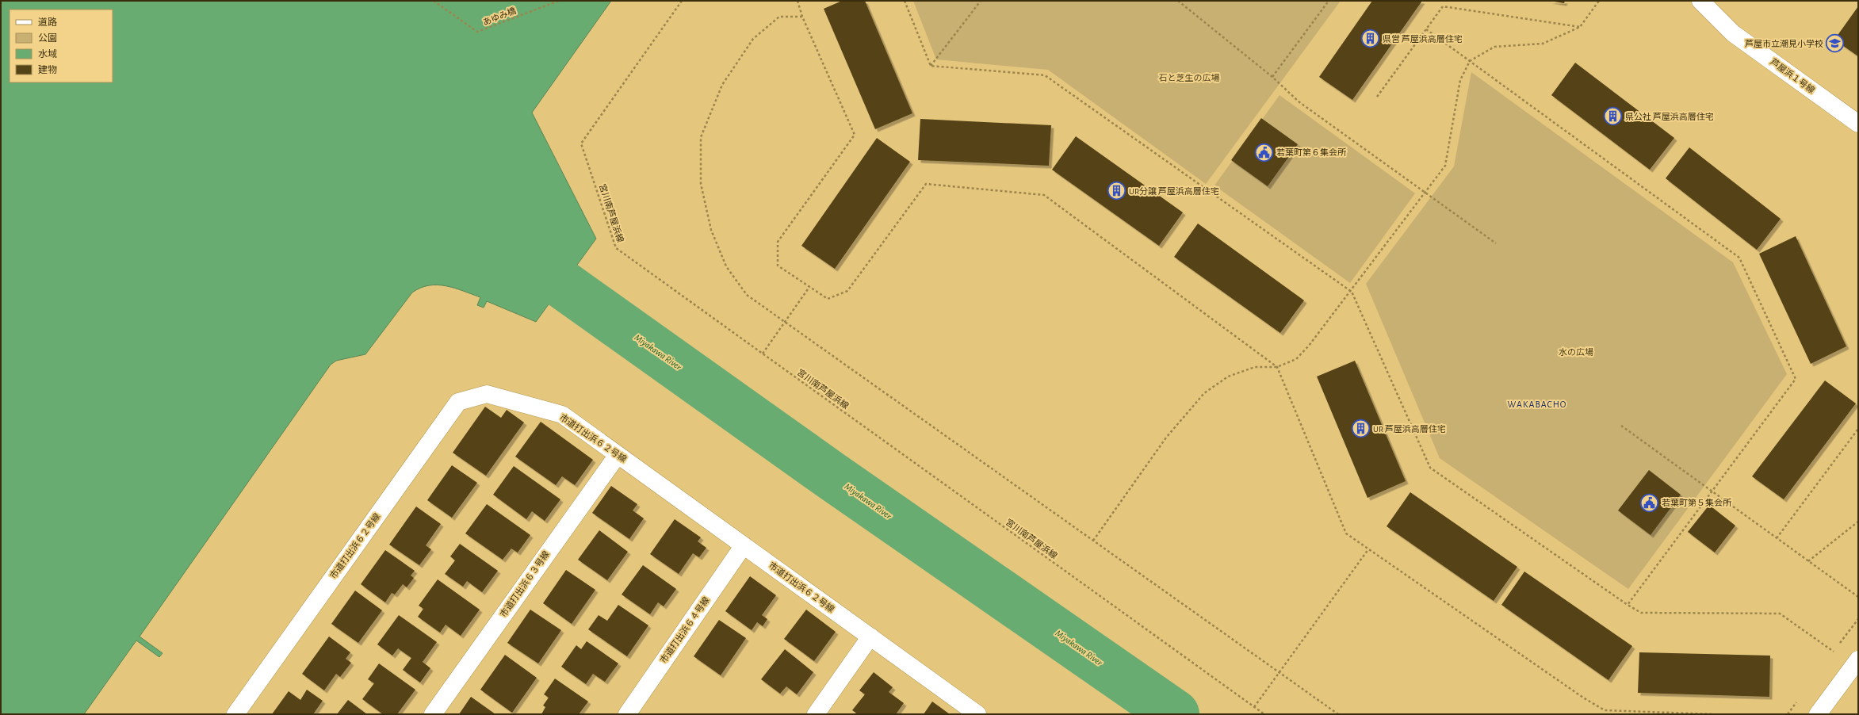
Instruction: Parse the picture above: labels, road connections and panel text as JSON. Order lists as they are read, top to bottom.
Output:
{
  "streets": {
    "street": [
      "芦屋浜１号線",
      "市道打出浜６２号線",
      "市道打出浜６３号線",
      "市道打出浜６４号線"
    ],
    "path": ["あゆみ橋", "宮川南芦屋浜線"]
  },
  "crossings": [
    ["市道打出浜６２号線", "市道打出浜６３号線"],
    ["市道打出浜６２号線", "市道打出浜６４号線"]
  ],
  "districts": ["WAKABACHO"],
  "water": ["Miyakawa River"],
  "parks": ["石と芝生の広場", "水の広場"],
  "places": {
    "building": [
      "県営 芦屋浜高層住宅",
      "県公社 芦屋浜高層住宅",
      "UR分譲 芦屋浜高層住宅",
      "UR 芦屋浜高層住宅"
    ],
    "school or university": ["芦屋市立潮見小学校"],
    "public building": ["若葉町第６集会所", "若葉町第５集会所"]
  },
  "legend": [
    "道路",
    "公園",
    "水域",
    "建物"
  ]
}
